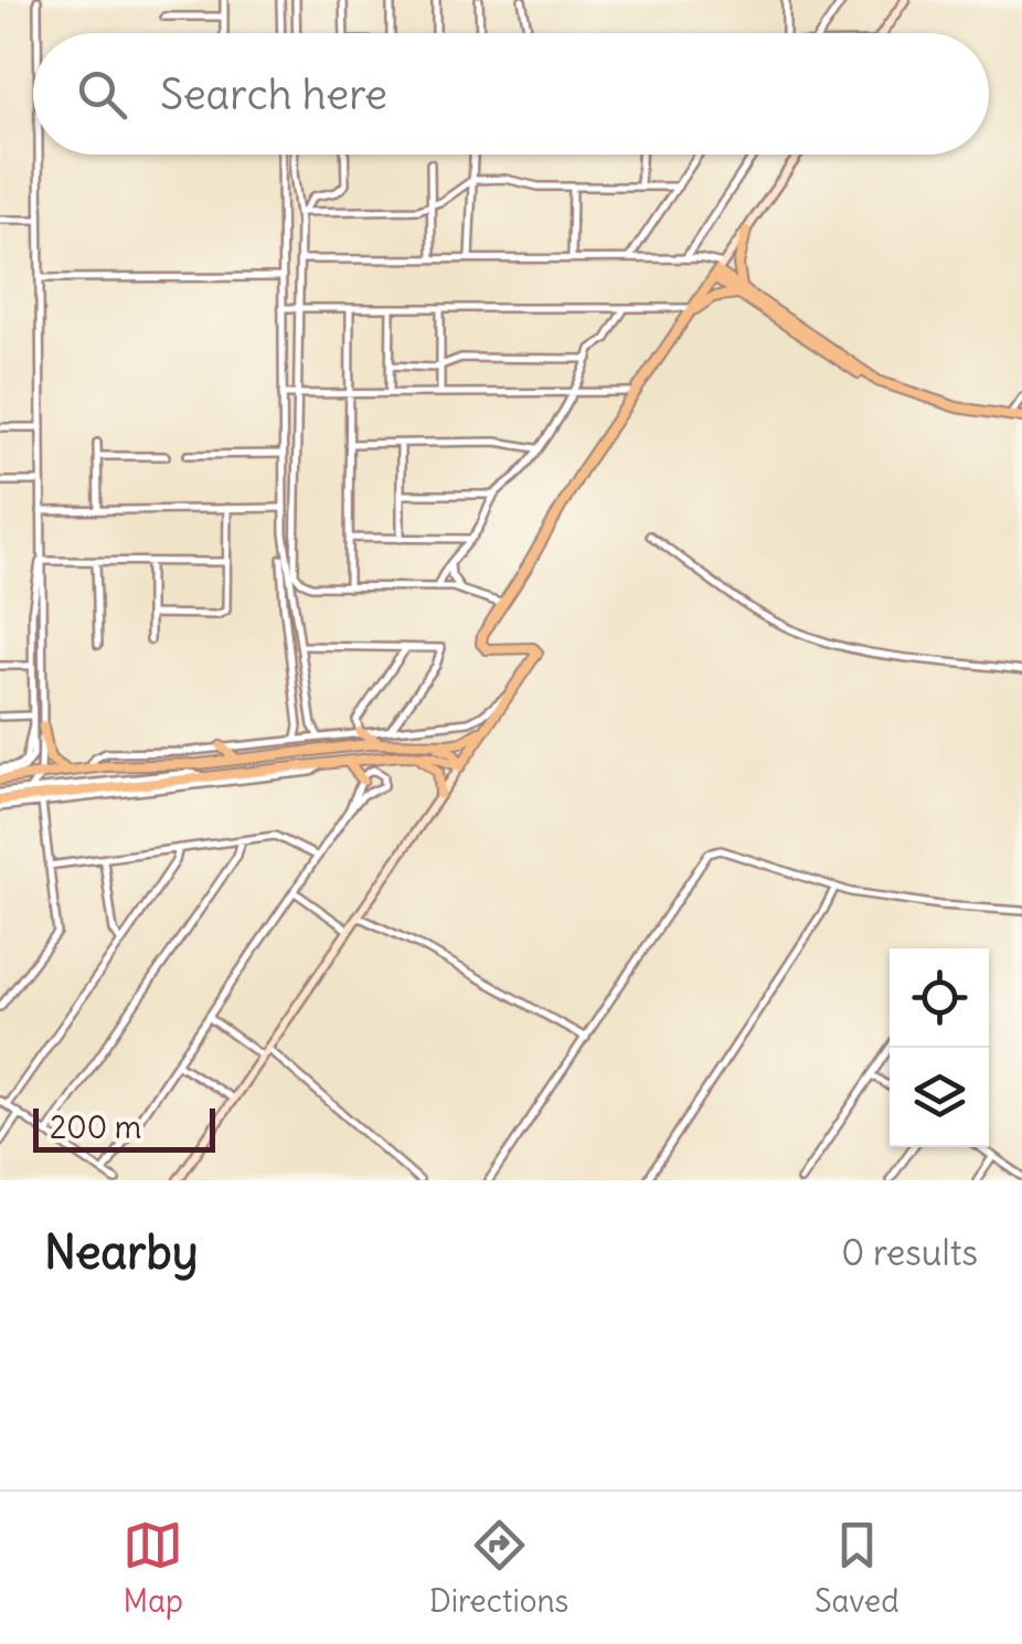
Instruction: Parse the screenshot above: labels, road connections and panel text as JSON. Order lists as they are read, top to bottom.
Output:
{
  "scale_bar": "200 m",
  "page": {
    "search": "Search here",
    "scale": "200 m",
    "heading": ["Nearby", "0 results"],
    "nav": ["Map", "Directions", "Saved"]
  }
}
